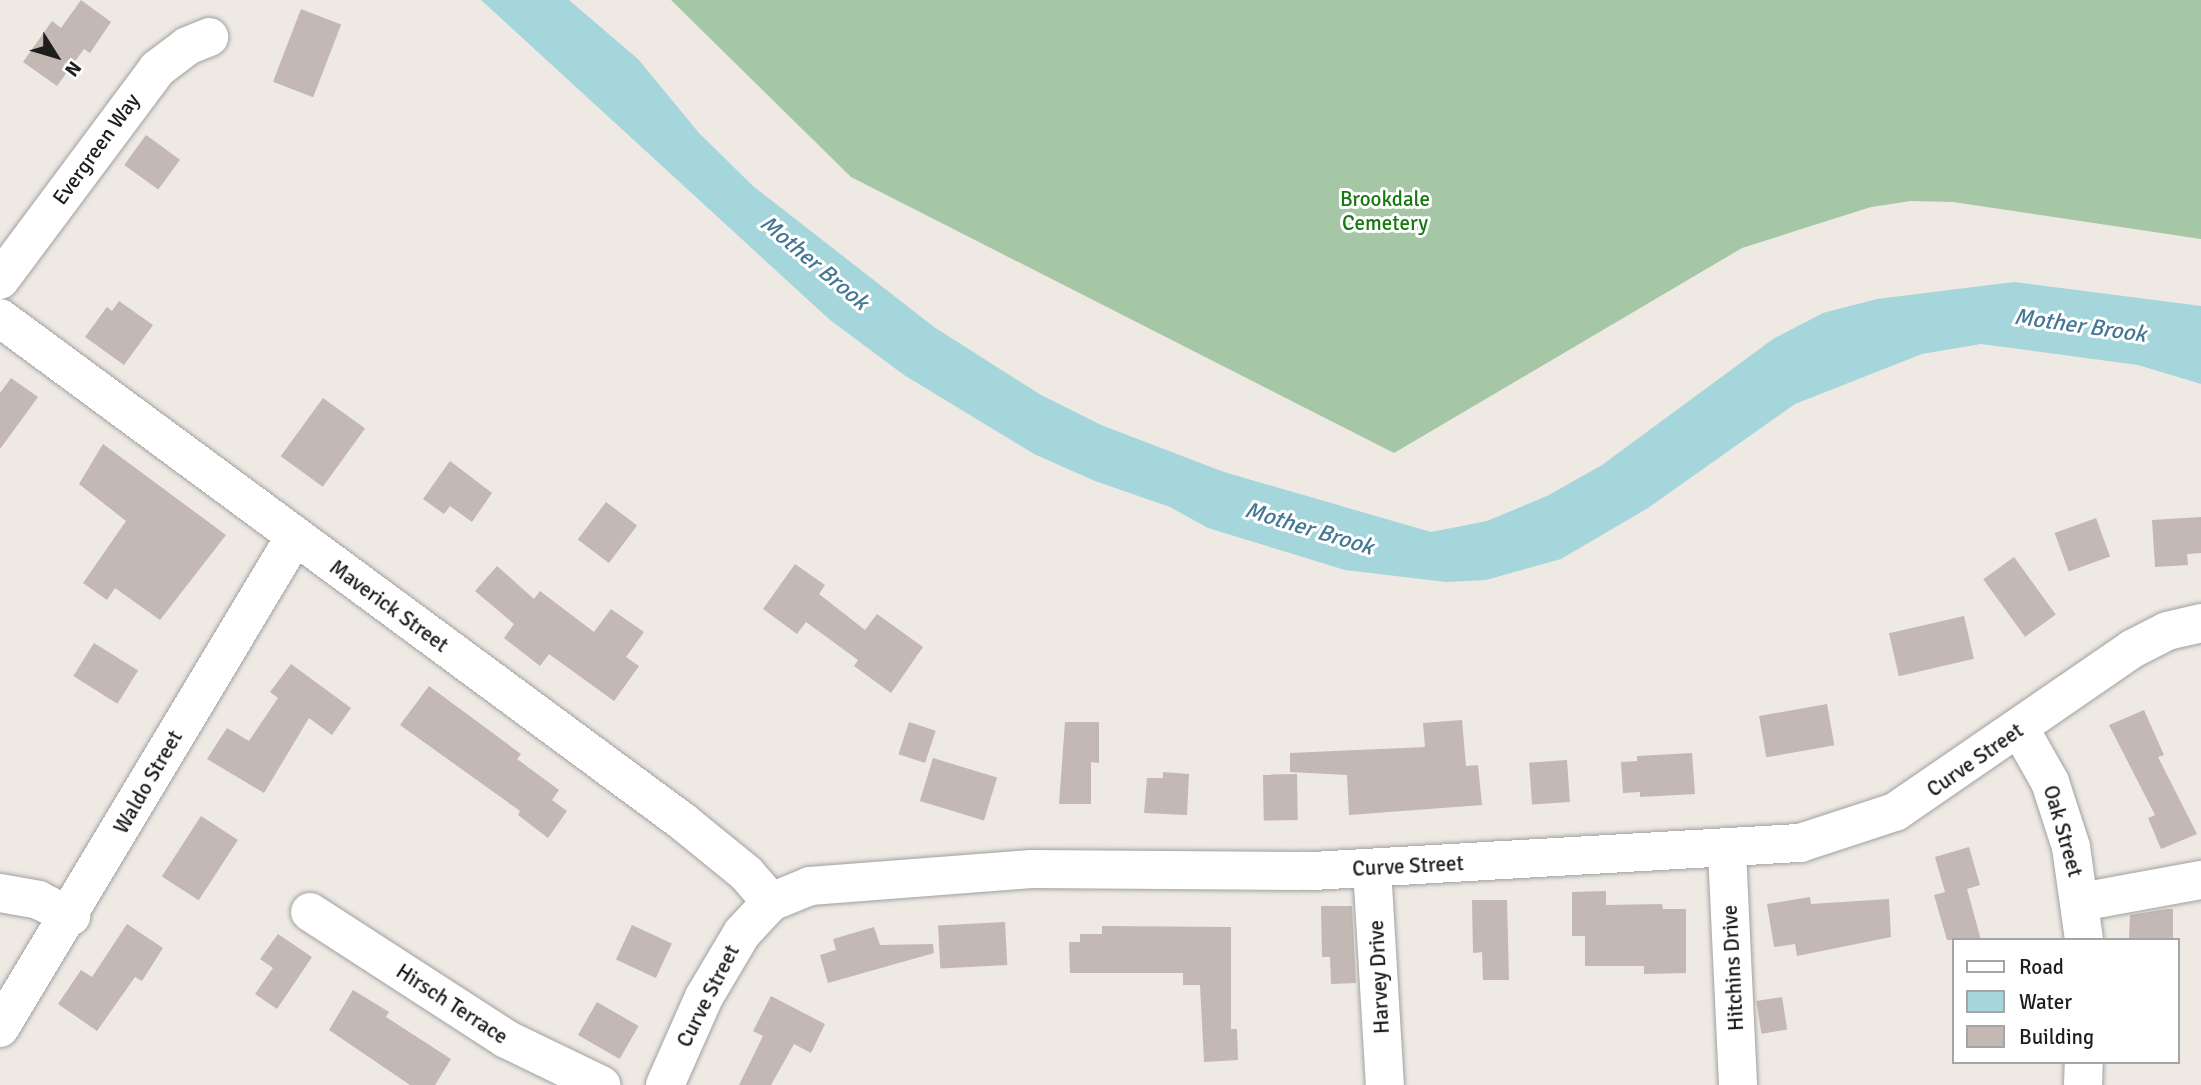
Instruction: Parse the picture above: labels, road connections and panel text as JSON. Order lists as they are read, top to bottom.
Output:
{
  "streets": {
    "street": [
      "Evergreen Way",
      "Maverick Street",
      "Curve Street",
      "Waldo Street",
      "Oak Street",
      "Hitchins Drive",
      "Harvey Drive",
      "Hirsch Terrace"
    ]
  },
  "crossings": [
    ["Maverick Street", "Curve Street"],
    ["Maverick Street", "Waldo Street"],
    ["Curve Street", "Oak Street"],
    ["Curve Street", "Hitchins Drive"],
    ["Curve Street", "Harvey Drive"]
  ],
  "water": ["Mother Brook"],
  "parks": ["Brookdale Cemetery"],
  "legend": ["Road", "Water", "Building"],
  "north": "bottom right"
}
